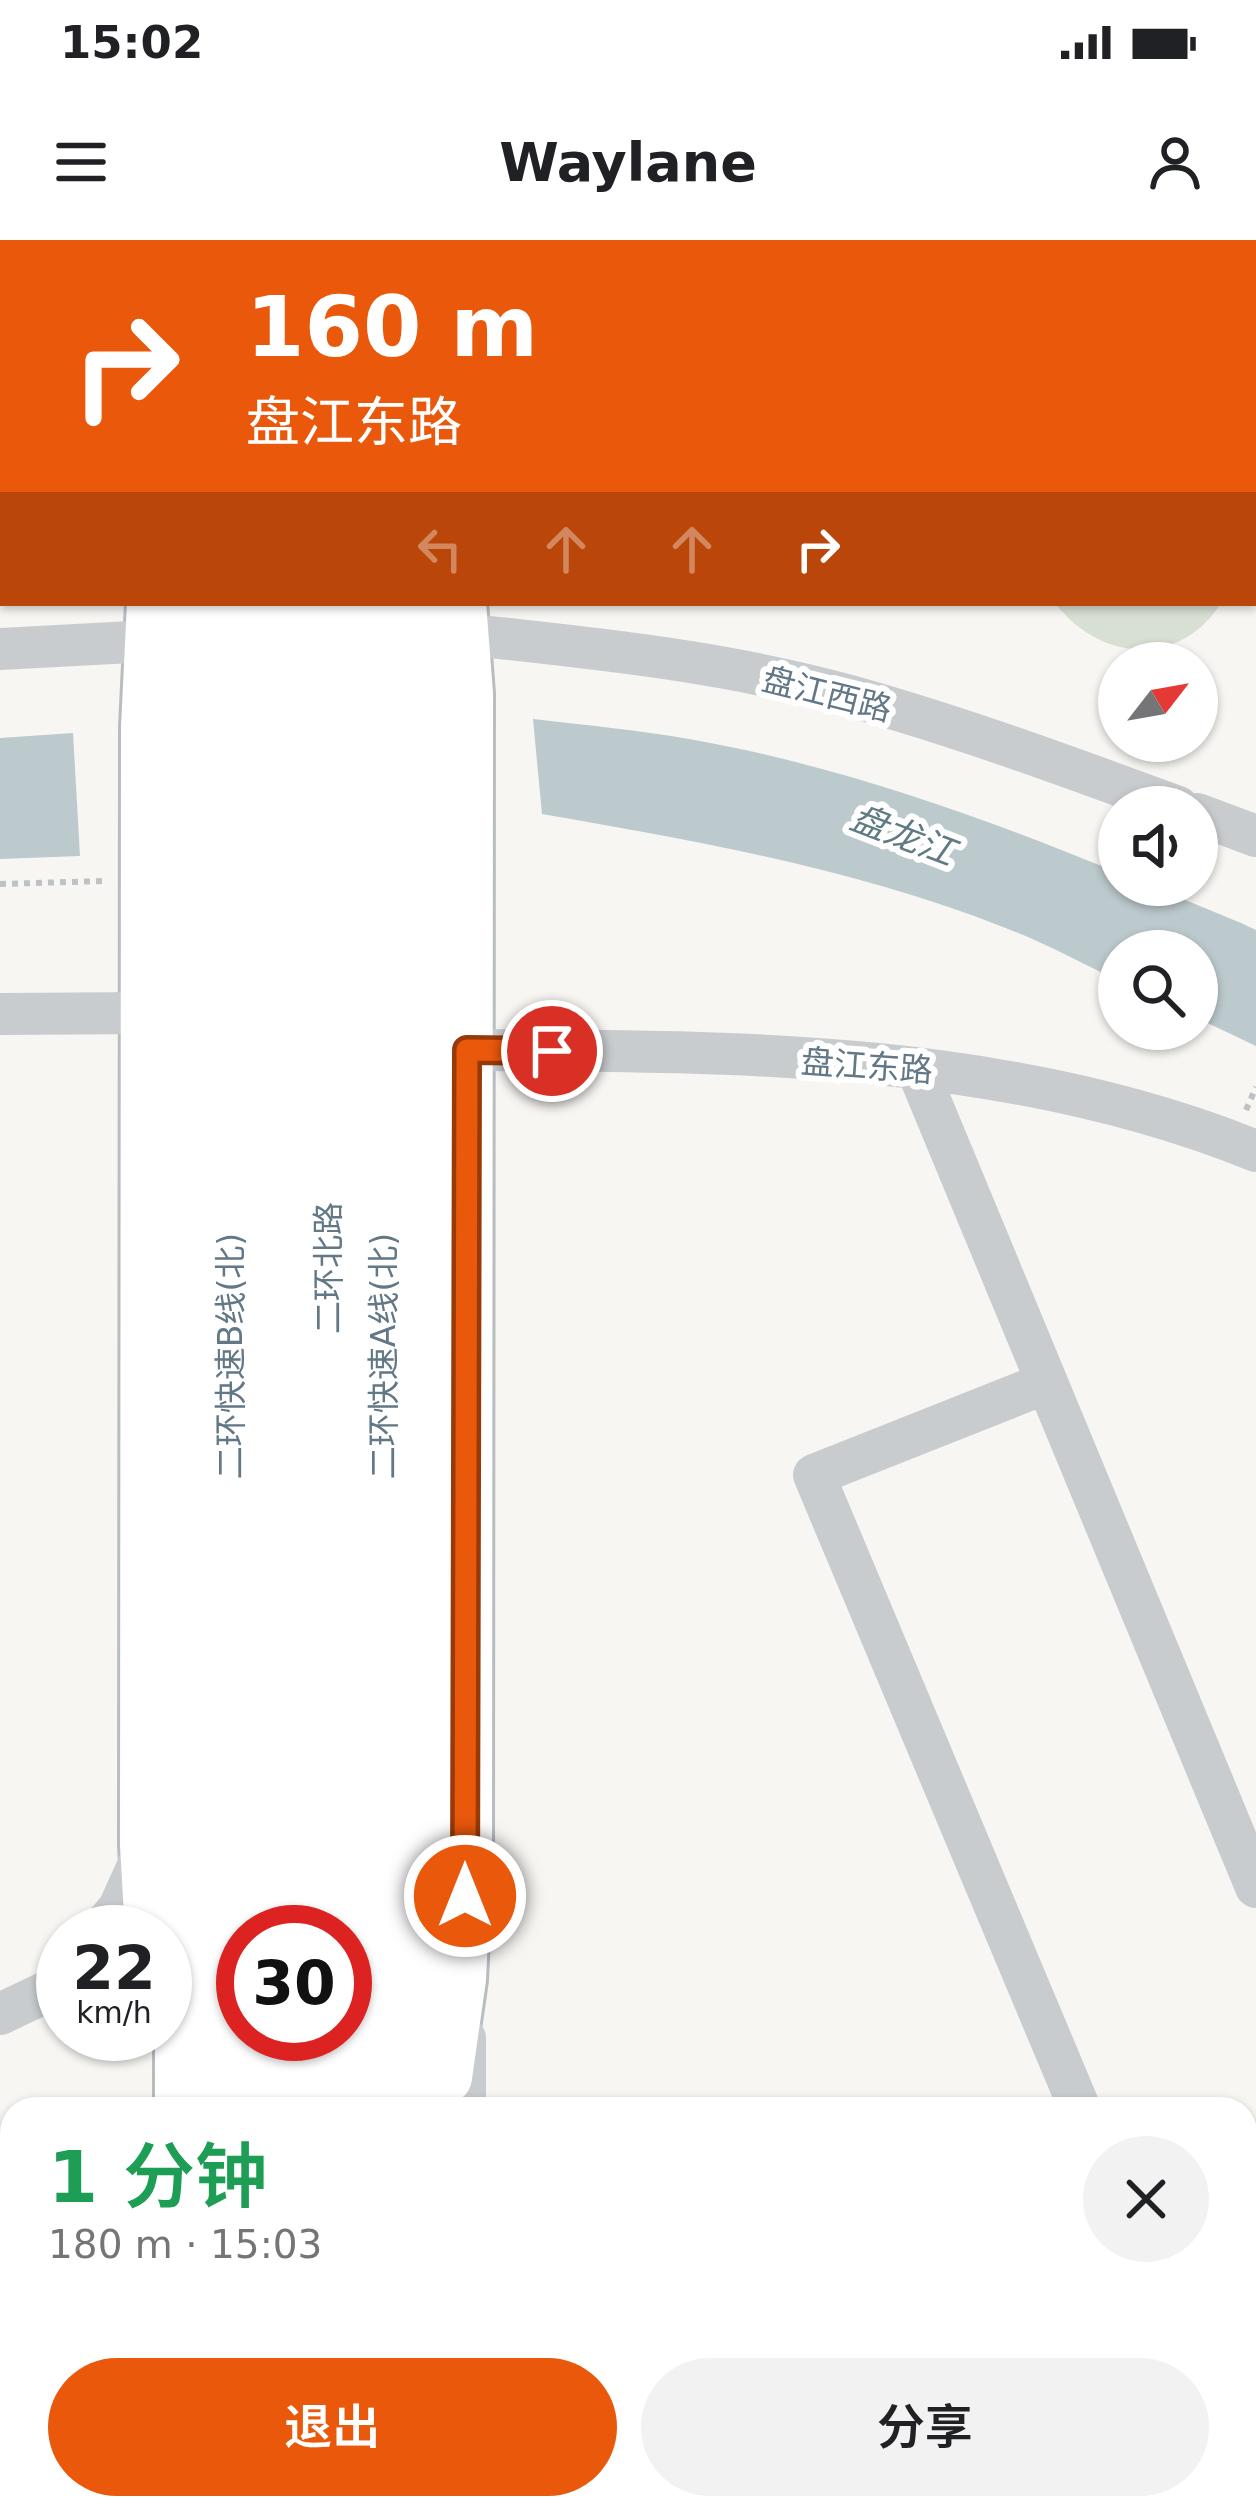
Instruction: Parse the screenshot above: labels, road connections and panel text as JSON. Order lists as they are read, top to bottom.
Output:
{
  "streets": {
    "highway": ["二环快速B线(北)", "二环快速A线(北)"],
    "main road": ["二环北路"],
    "street": ["盘江西路", "盘江东路"]
  },
  "water": ["盘龙江"],
  "north": "top right",
  "page": {
    "status": "15:02",
    "header": "Waylane",
    "turn": ["160 m", "盘江东路"],
    "speed": "22 km/h",
    "limit": "30",
    "heading": ["1 分钟", "180 m · 15:03"],
    "buttons": ["退出", "分享"]
  }
}
